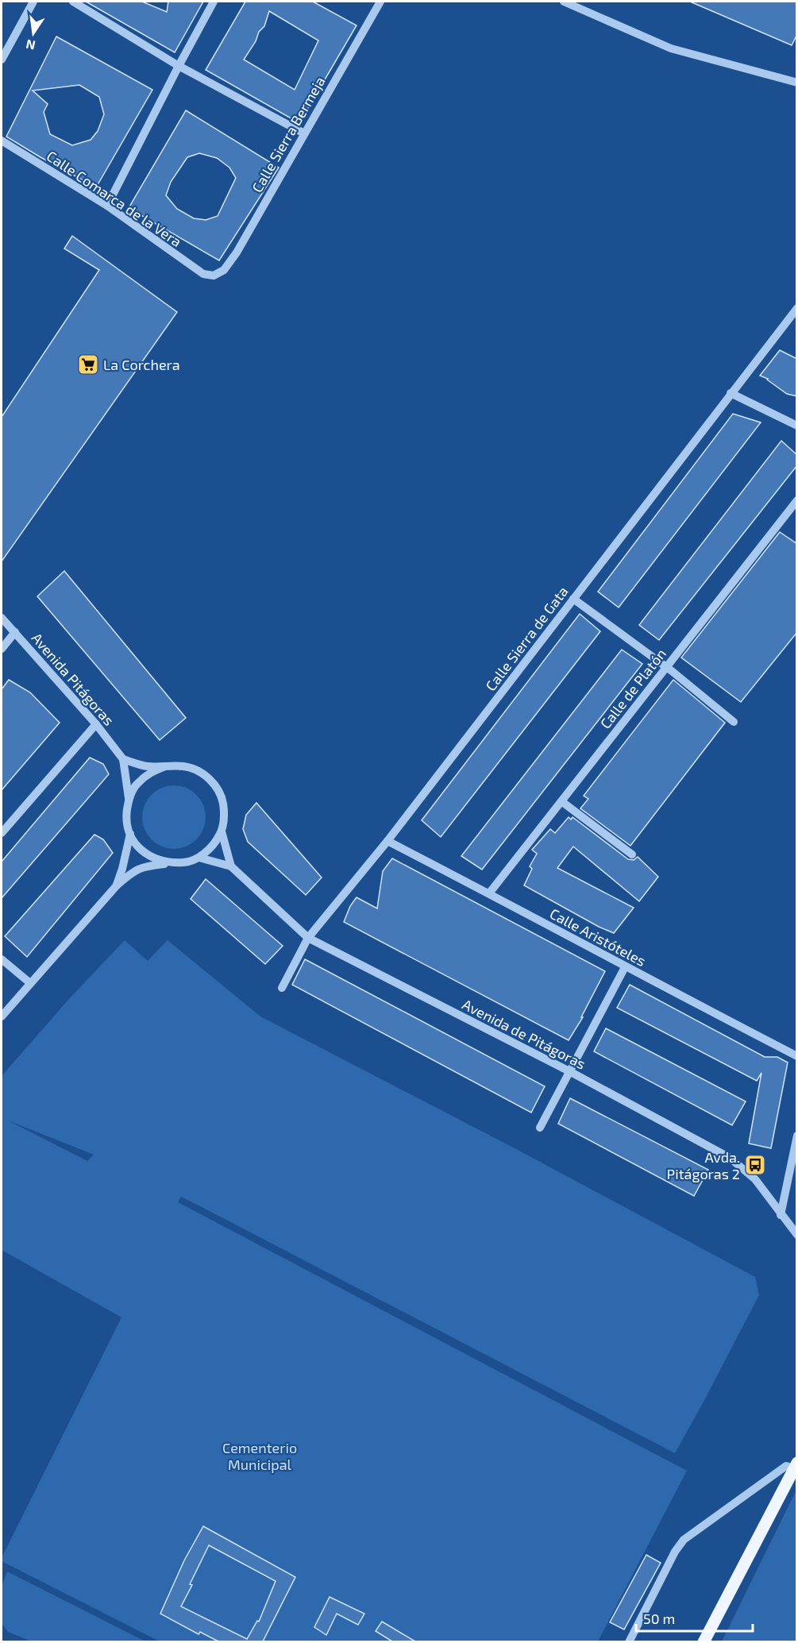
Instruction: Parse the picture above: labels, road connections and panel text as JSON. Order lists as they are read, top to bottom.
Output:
{
  "streets": {
    "street": [
      "Calle Sierra Bermeja",
      "Calle Comarca de la Vera",
      "Calle Sierra de Gata",
      "Avenida Pitágoras",
      "Calle de Platón",
      "Calle Aristóteles",
      "Avenida de Pitágoras"
    ]
  },
  "crossings": [
    ["Calle Sierra Bermeja", "Calle Comarca de la Vera"],
    ["Calle Sierra de Gata", "Calle Aristóteles"],
    ["Calle Sierra de Gata", "Avenida de Pitágoras"],
    ["Avenida Pitágoras", "Avenida de Pitágoras"],
    ["Calle de Platón", "Calle Aristóteles"]
  ],
  "parks": ["Cementerio Municipal"],
  "places": {
    "supermarket": ["La Corchera"],
    "bus stop": ["Avda. Pitágoras 2"]
  },
  "scale_bar": "50 m",
  "north": "bottom"
}
